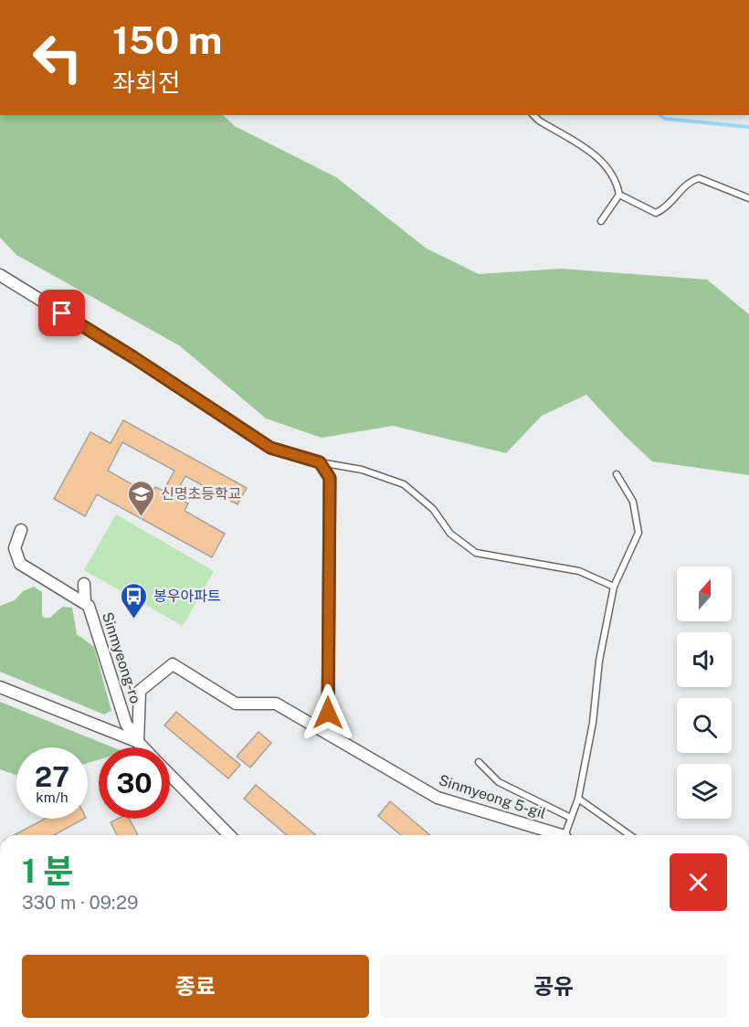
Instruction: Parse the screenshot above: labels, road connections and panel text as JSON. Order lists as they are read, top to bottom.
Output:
{
  "streets": {
    "street": ["Sinmyeong-ro", "Sinmyeong 5-gil"]
  },
  "crossings": [
    ["Sinmyeong-ro", "Sinmyeong 5-gil"]
  ],
  "places": {
    "school or university": ["신명초등학교"],
    "bus stop": ["봉우아파트"]
  },
  "north": "top",
  "page": {
    "turn": ["150 m", "좌회전"],
    "speed": "27 km/h",
    "limit": "30",
    "heading": ["1 분", "330 m · 09:29"],
    "buttons": ["종료", "공유"]
  }
}
